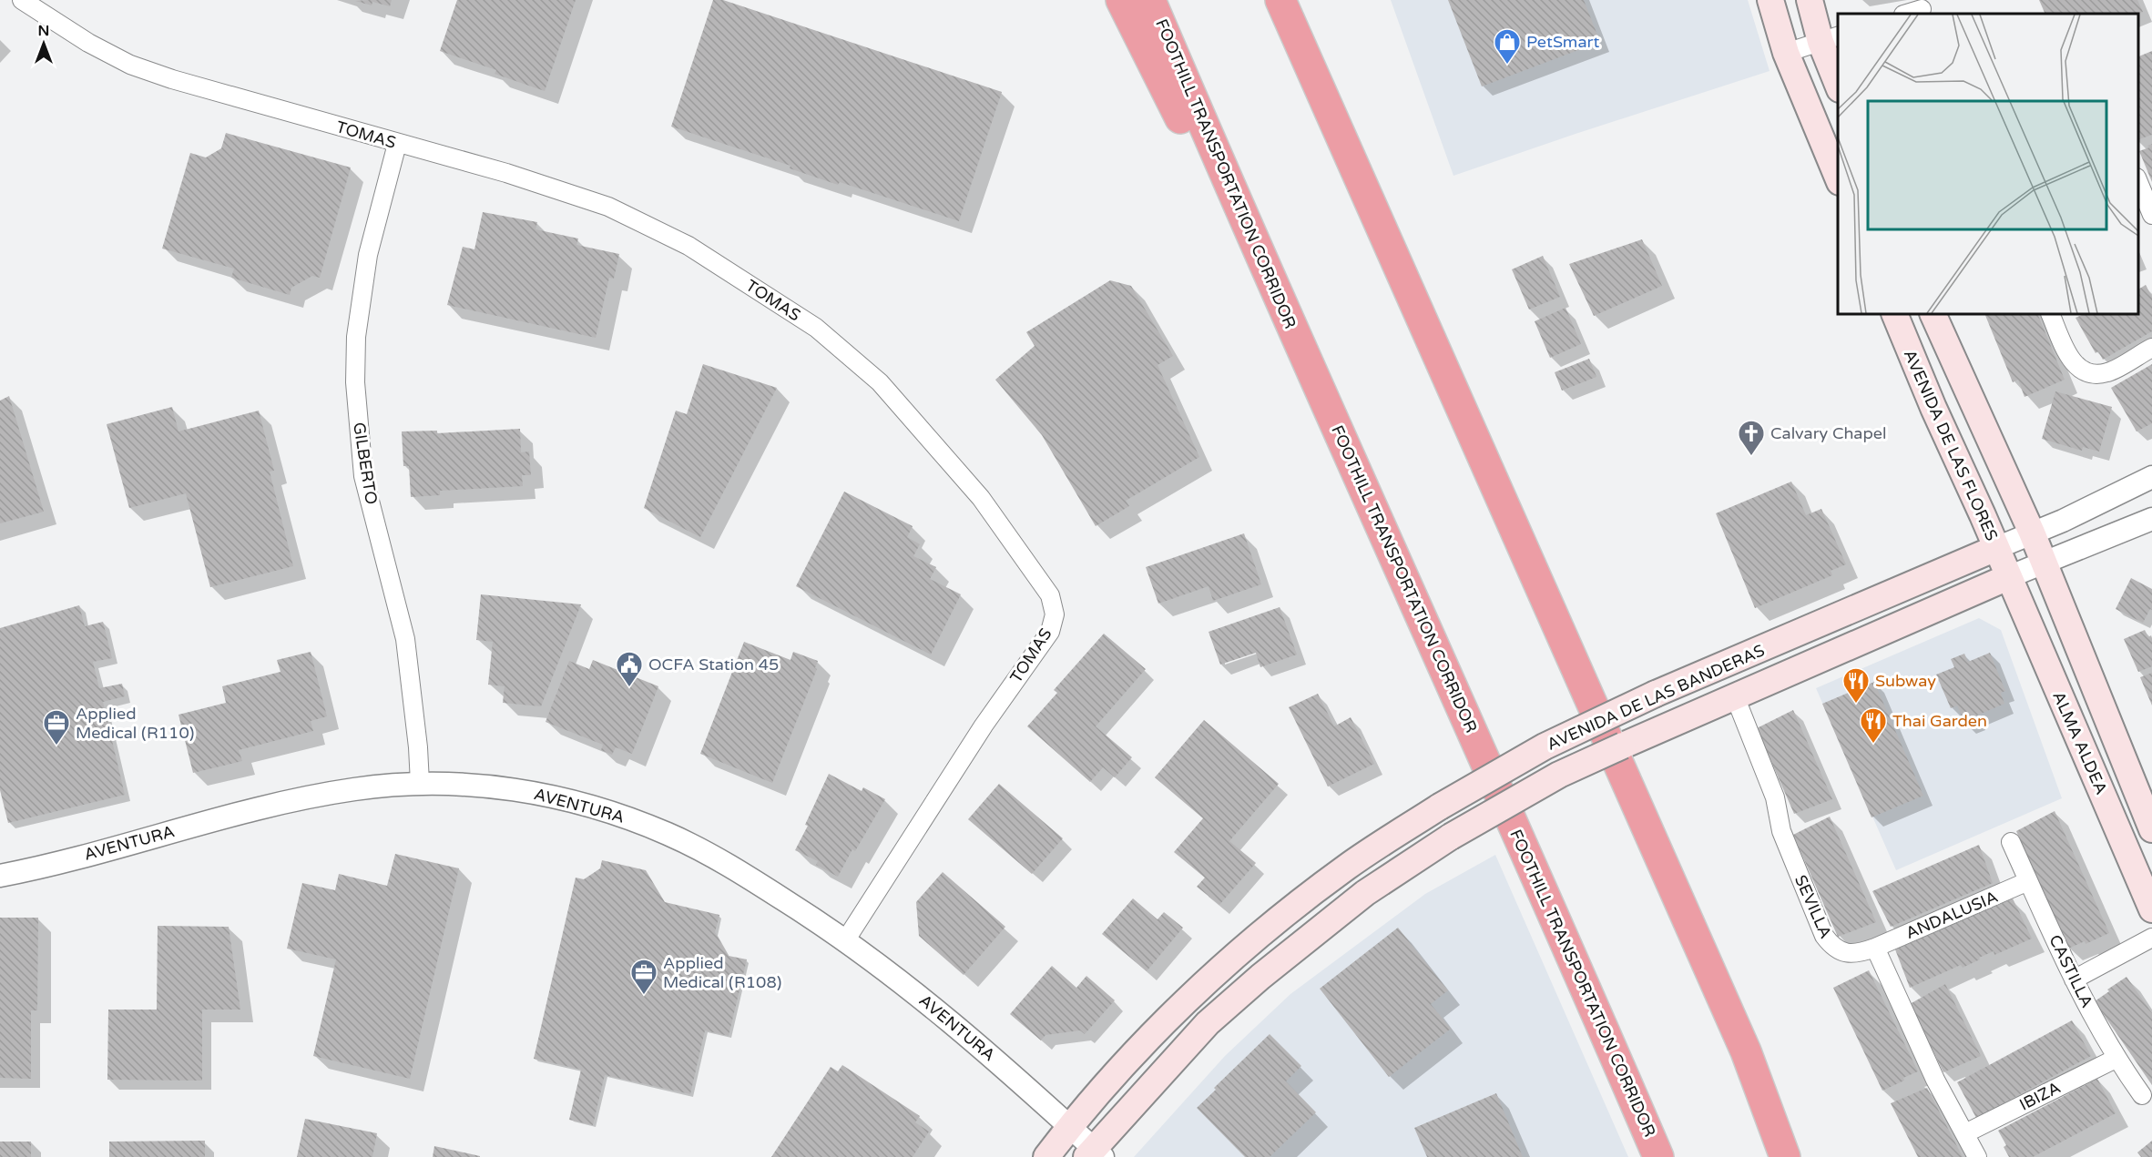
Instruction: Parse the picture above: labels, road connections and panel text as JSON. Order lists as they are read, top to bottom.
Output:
{
  "streets": {
    "highway": ["FOOTHILL TRANSPORTATION CORRIDOR"],
    "main road": ["AVENIDA DE LAS FLORES", "AVENIDA DE LAS BANDERAS", "ALMA ALDEA"],
    "street": [
      "TOMAS",
      "GILBERTO",
      "AVENTURA",
      "SEVILLA",
      "ANDALUSIA",
      "CASTILLA",
      "IBIZA"
    ]
  },
  "crossings": [
    ["TOMAS", "GILBERTO"],
    ["TOMAS", "AVENTURA"],
    ["AVENIDA DE LAS FLORES", "AVENIDA DE LAS BANDERAS"],
    ["AVENIDA DE LAS FLORES", "ALMA ALDEA"],
    ["GILBERTO", "AVENTURA"],
    ["AVENIDA DE LAS BANDERAS", "ALMA ALDEA"],
    ["AVENIDA DE LAS BANDERAS", "AVENTURA"],
    ["AVENIDA DE LAS BANDERAS", "SEVILLA"],
    ["SEVILLA", "ANDALUSIA"],
    ["ANDALUSIA", "CASTILLA"],
    ["CASTILLA", "IBIZA"]
  ],
  "places": {
    "shop": ["PetSmart"],
    "church": ["Calvary Chapel"],
    "public building": ["OCFA Station 45"],
    "restaurant": ["Subway", "Thai Garden"],
    "office": ["Applied Medical (R110)", "Applied Medical (R108)"]
  },
  "north": "top"
}
